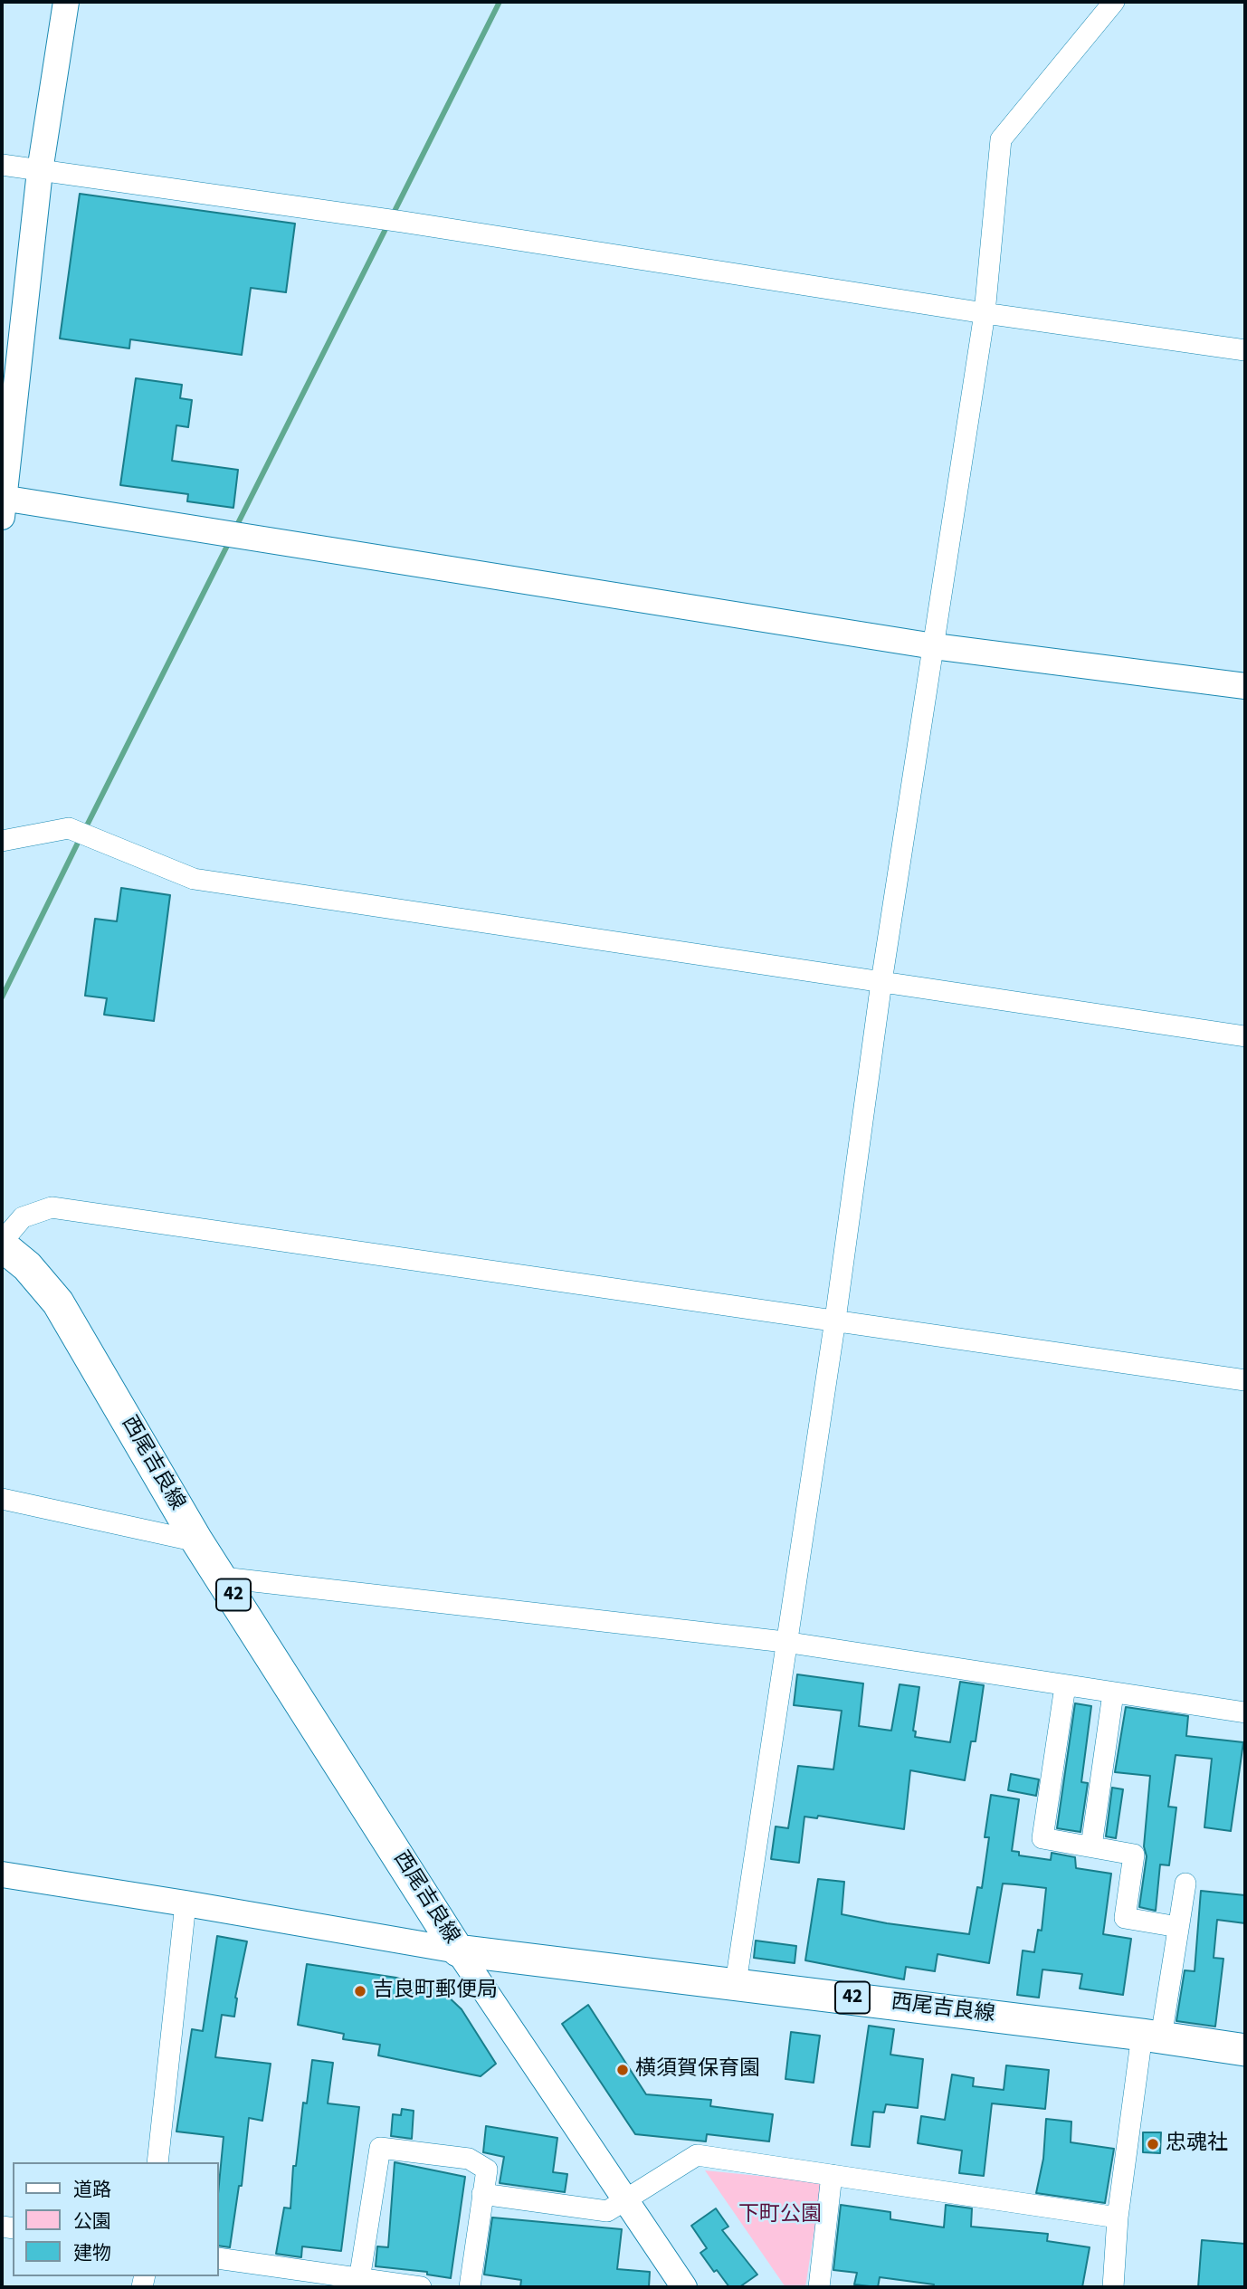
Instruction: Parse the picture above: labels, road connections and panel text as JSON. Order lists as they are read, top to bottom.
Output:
{
  "streets": {
    "main road": ["西尾吉良線", "42"]
  },
  "parks": ["下町公園"],
  "places": ["吉良町郵便局", "横須賀保育園", "忠魂社"],
  "legend": ["道路", "公園", "建物"]
}
